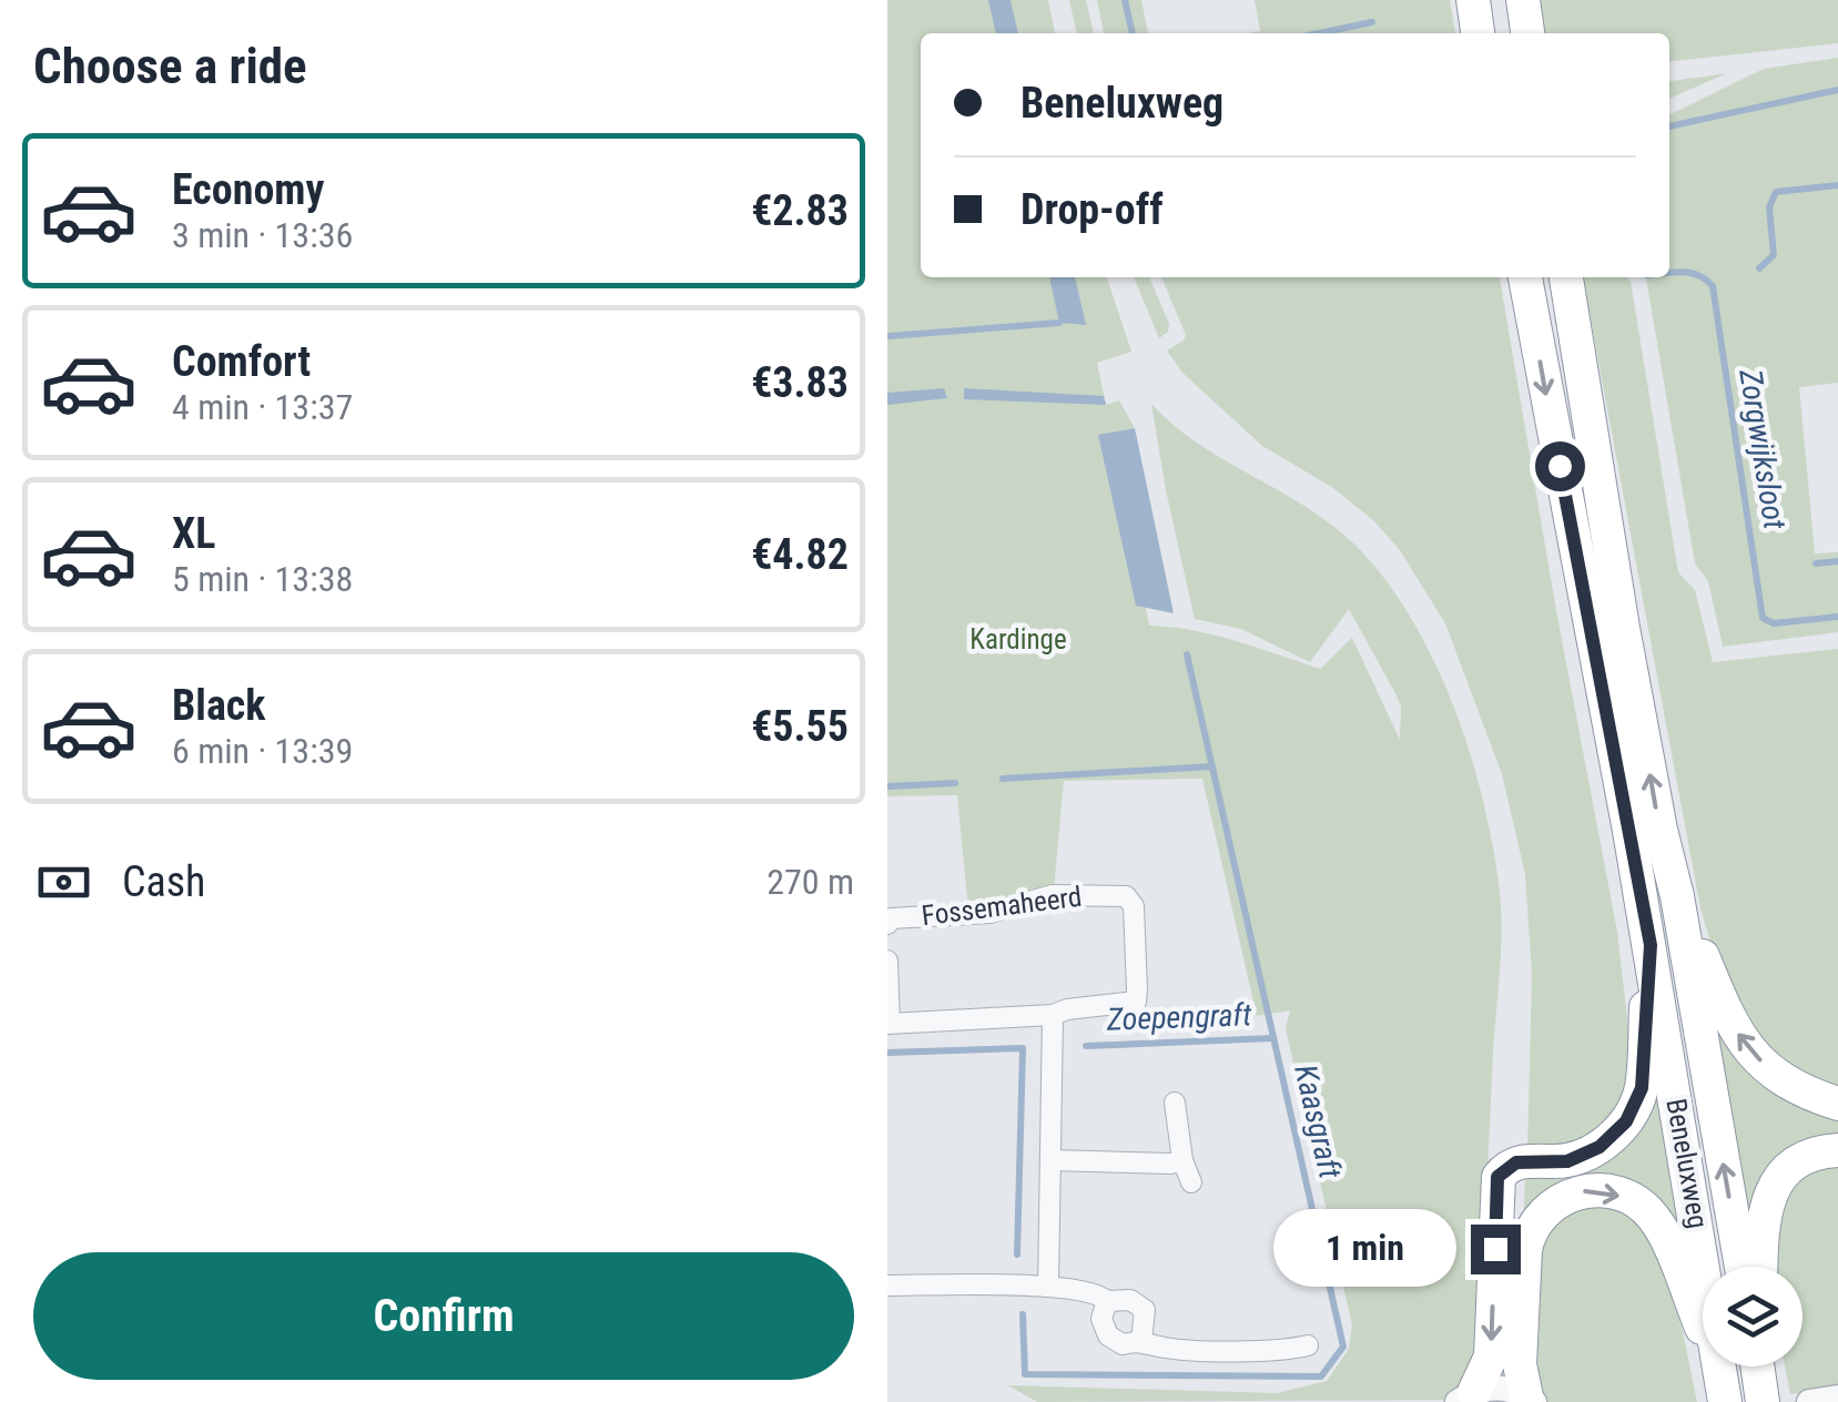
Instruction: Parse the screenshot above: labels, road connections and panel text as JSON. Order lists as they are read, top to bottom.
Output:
{
  "streets": {
    "highway": ["Beneluxweg"],
    "street": ["Fossemaheerd"]
  },
  "water": ["Zorgwijksloot", "Zoepengraft", "Kaasgraft"],
  "parks": ["Kardinge"],
  "page": {
    "heading": "Choose a ride",
    "banner": ["Beneluxweg", "Drop-off"],
    "list": [
      {
        "name": "Economy",
        "note": "3 min · 13:36",
        "value": "€2.83"
      },
      {
        "name": "Comfort",
        "note": "4 min · 13:37",
        "value": "€3.83"
      },
      {
        "name": "XL",
        "note": "5 min · 13:38",
        "value": "€4.82"
      },
      {
        "name": "Black",
        "note": "6 min · 13:39",
        "value": "€5.55"
      }
    ],
    "pay": ["Cash", "270 m"],
    "bubble": "1 min",
    "buttons": "Confirm"
  }
}
